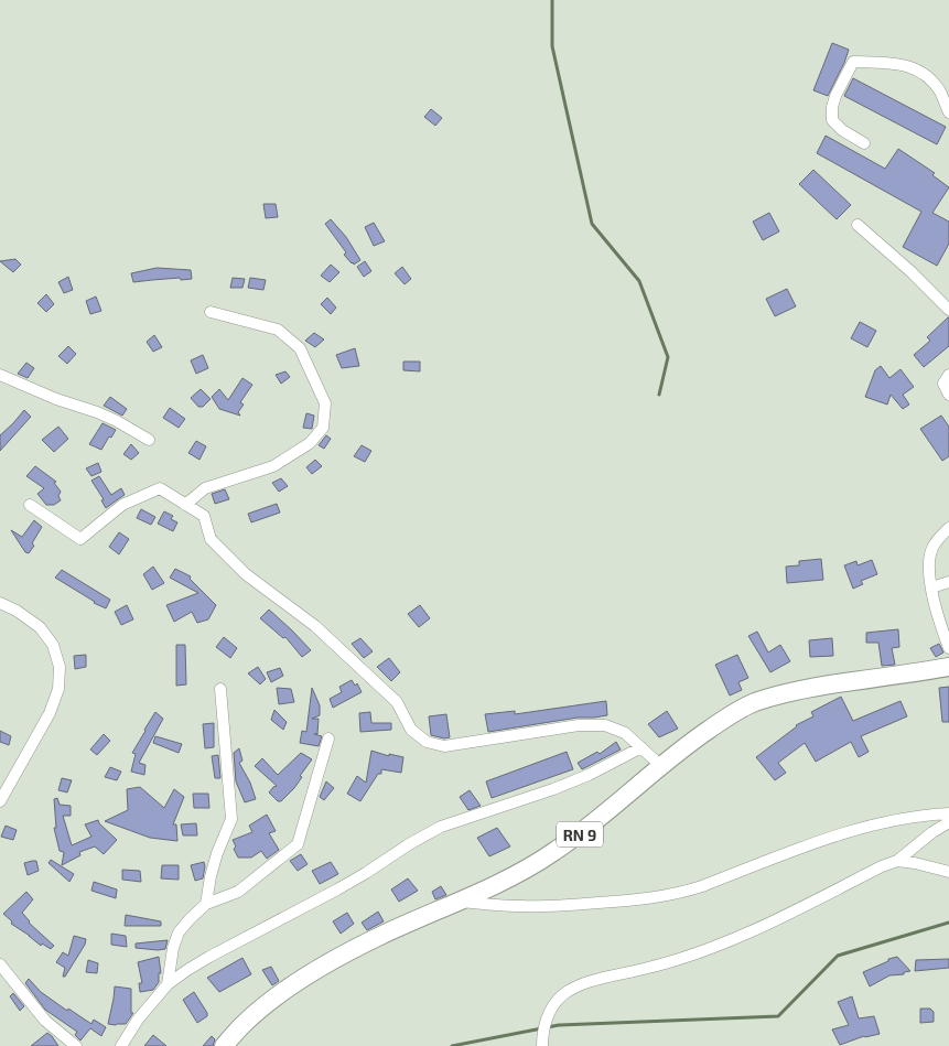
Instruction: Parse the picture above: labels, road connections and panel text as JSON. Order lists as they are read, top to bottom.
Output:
{
  "streets": {
    "main road": ["RN 9"]
  }
}
